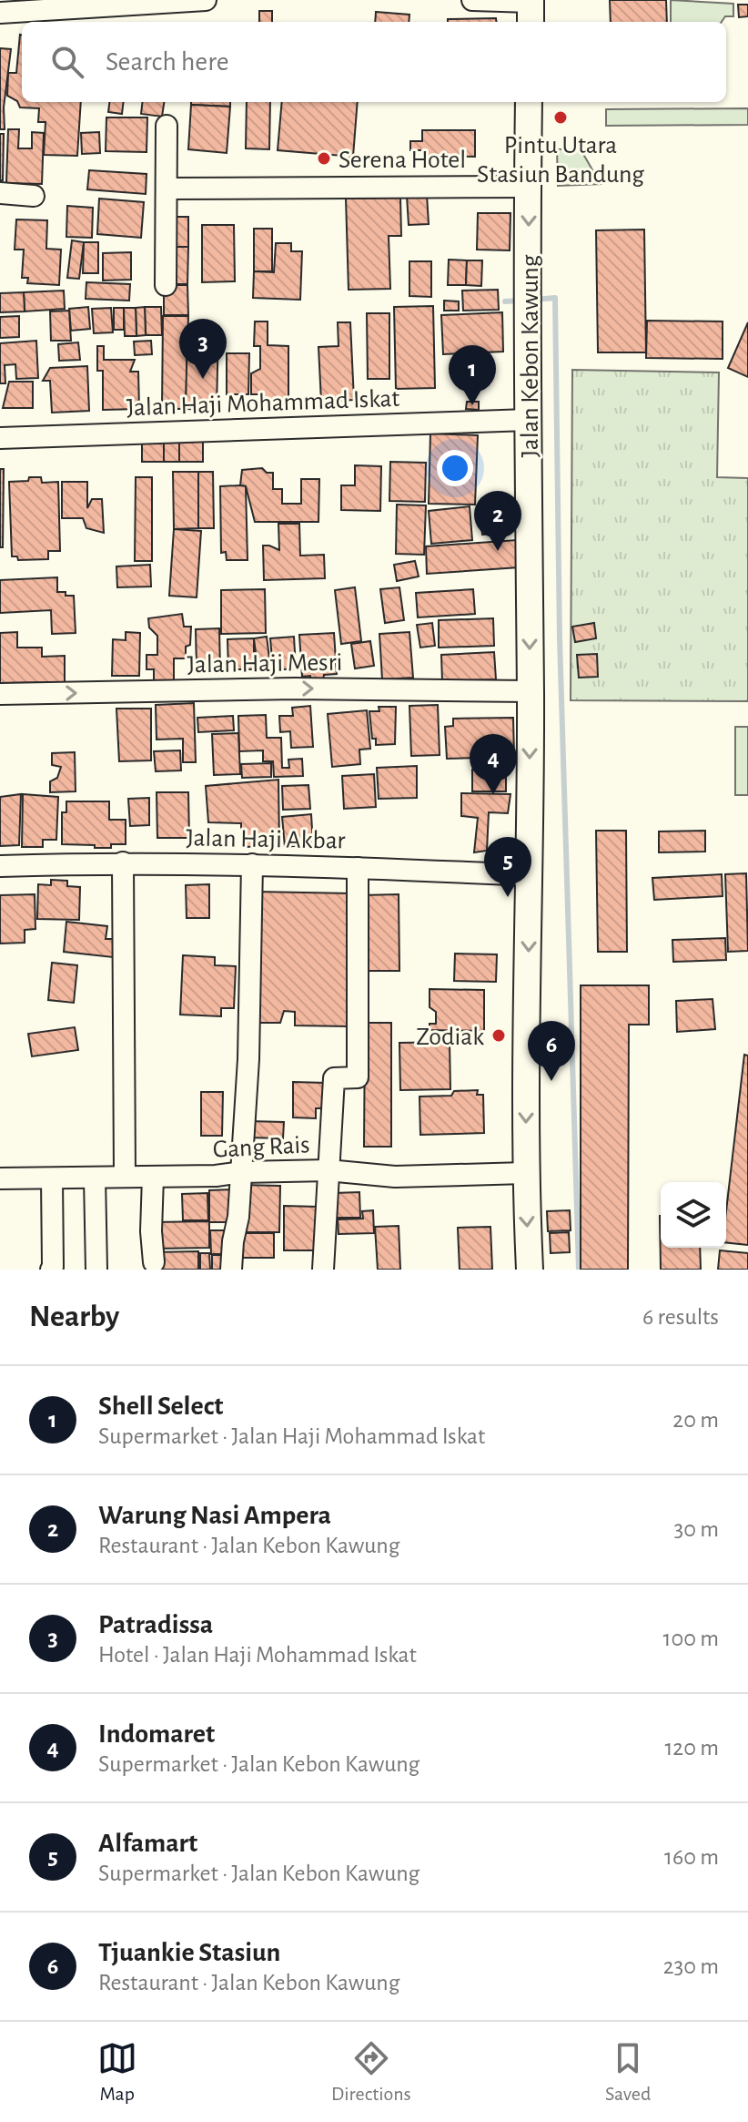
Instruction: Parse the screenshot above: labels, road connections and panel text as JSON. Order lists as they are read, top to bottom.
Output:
{
  "streets": {
    "main road": ["Jalan Kebon Kawung"],
    "street": [
      "Jalan Haji Mohammad Iskat",
      "Jalan Haji Mesri",
      "Jalan Haji Akbar",
      "Gang Rais"
    ]
  },
  "crossings": [
    ["Jalan Kebon Kawung", "Jalan Haji Mohammad Iskat"],
    ["Jalan Kebon Kawung", "Jalan Haji Mesri"],
    ["Jalan Kebon Kawung", "Jalan Haji Akbar"],
    ["Jalan Kebon Kawung", "Gang Rais"]
  ],
  "one_way": ["Jalan Kebon Kawung", "Jalan Haji Mesri"],
  "places": ["Pintu Utara Stasiun Bandung", "Serena Hotel", "Zodiak"],
  "page": {
    "search": "Search here",
    "pins": [
      "3",
      "1",
      "2",
      "4",
      "5",
      "6"
    ],
    "heading": ["Nearby", "6 results"],
    "list": [
      {
        "mark": "1",
        "name": "Shell Select",
        "note": "Supermarket · Jalan Haji Mohammad Iskat",
        "value": "20 m"
      },
      {
        "mark": "2",
        "name": "Warung Nasi Ampera",
        "note": "Restaurant · Jalan Kebon Kawung",
        "value": "30 m"
      },
      {
        "mark": "3",
        "name": "Patradissa",
        "note": "Hotel · Jalan Haji Mohammad Iskat",
        "value": "100 m"
      },
      {
        "mark": "4",
        "name": "Indomaret",
        "note": "Supermarket · Jalan Kebon Kawung",
        "value": "120 m"
      },
      {
        "mark": "5",
        "name": "Alfamart",
        "note": "Supermarket · Jalan Kebon Kawung",
        "value": "160 m"
      },
      {
        "mark": "6",
        "name": "Tjuankie Stasiun",
        "note": "Restaurant · Jalan Kebon Kawung",
        "value": "230 m"
      }
    ],
    "nav": ["Map", "Directions", "Saved"]
  }
}
